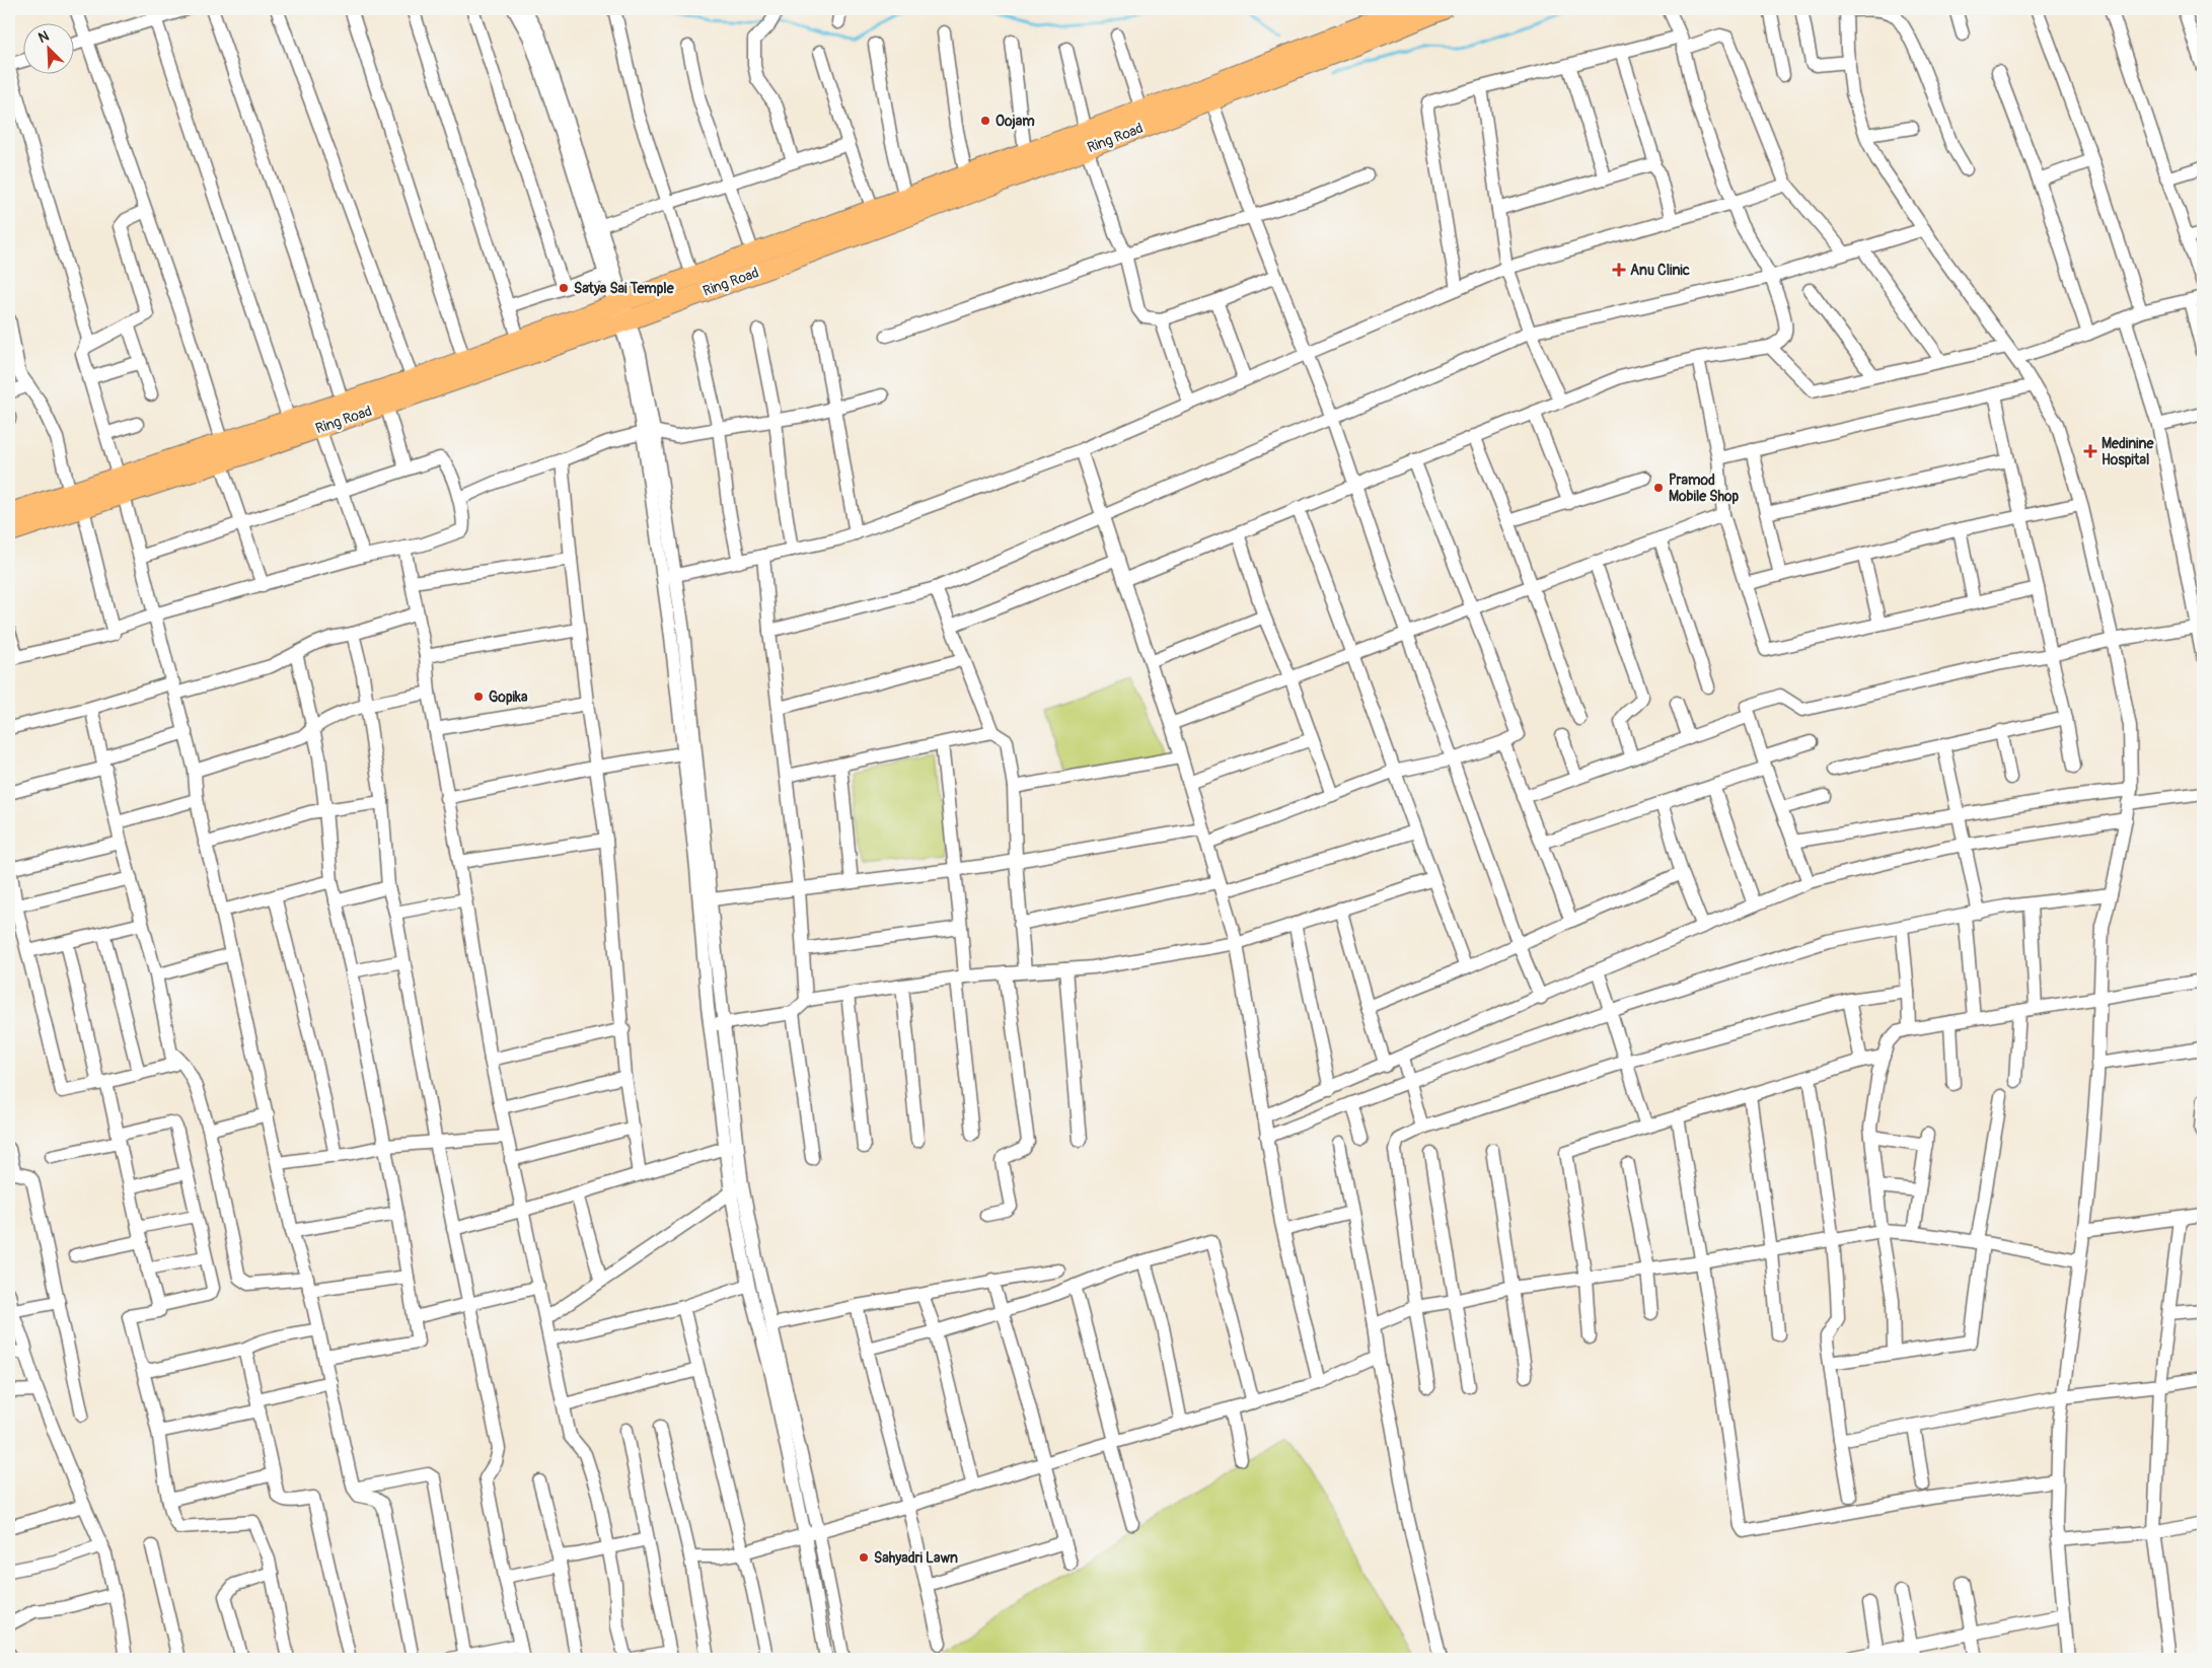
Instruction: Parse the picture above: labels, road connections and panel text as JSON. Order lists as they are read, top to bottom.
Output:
{
  "streets": {
    "highway": ["Ring Road"]
  },
  "places": {
    "other": [
      "Oojam",
      "Satya Sai Temple",
      "Pramod Mobile Shop",
      "Gopika",
      "Sahyadri Lawn"
    ],
    "health": ["Anu Clinic", "Medinine Hospital"]
  },
  "north": "top left"
}
